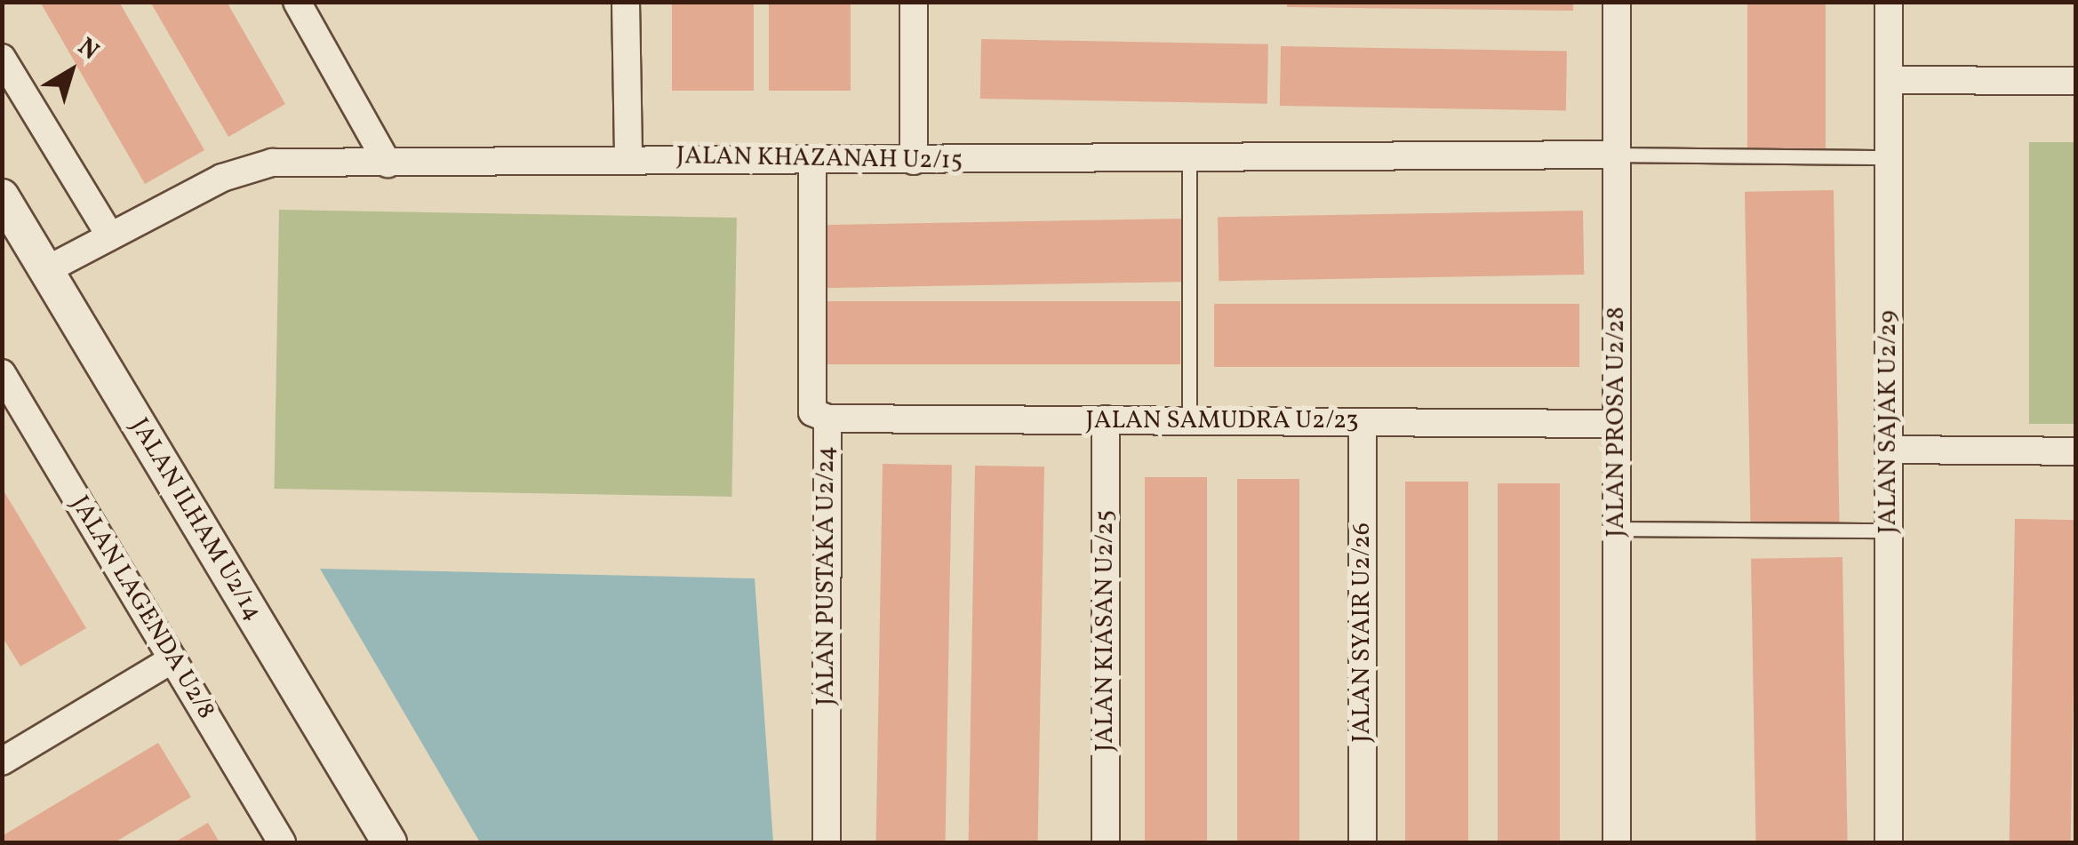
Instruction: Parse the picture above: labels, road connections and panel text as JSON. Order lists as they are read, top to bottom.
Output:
{
  "streets": {
    "street": [
      "JALAN KHAZANAH U2/15",
      "JALAN SAMUDRA U2/23",
      "JALAN PROSA U2/28",
      "JALAN SAJAK U2/29",
      "JALAN ILHAM U2/14",
      "JALAN PUSTAKA U2/24",
      "JALAN LAGENDA U2/8",
      "JALAN KIASAN U2/25",
      "JALAN SYAIR U2/26"
    ]
  },
  "crossings": [
    ["JALAN KHAZANAH U2/15", "JALAN PROSA U2/28"],
    ["JALAN KHAZANAH U2/15", "JALAN ILHAM U2/14"],
    ["JALAN KHAZANAH U2/15", "JALAN PUSTAKA U2/24"],
    ["JALAN SAMUDRA U2/23", "JALAN PROSA U2/28"],
    ["JALAN SAMUDRA U2/23", "JALAN PUSTAKA U2/24"],
    ["JALAN SAMUDRA U2/23", "JALAN KIASAN U2/25"],
    ["JALAN SAMUDRA U2/23", "JALAN SYAIR U2/26"]
  ],
  "north": "top right"
}
